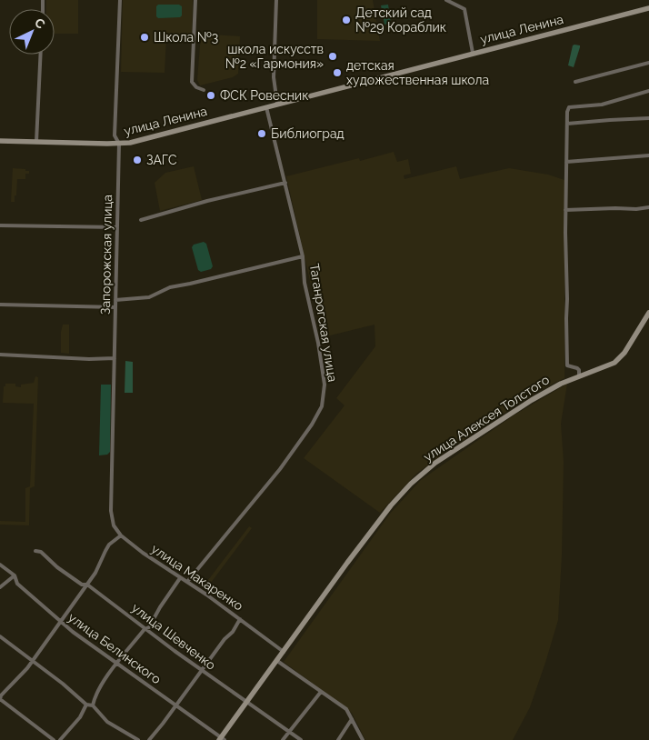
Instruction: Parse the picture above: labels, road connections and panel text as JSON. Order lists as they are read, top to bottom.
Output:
{
  "streets": {
    "street": [
      "улица Ленина",
      "Запорожская улица",
      "Таганрогская улица",
      "улица Алексея Толстого",
      "улица Макаренко",
      "улица Шевченко",
      "улица Белинского"
    ]
  },
  "crossings": [
    ["улица Ленина", "Запорожская улица"],
    ["улица Ленина", "Таганрогская улица"],
    ["Запорожская улица", "улица Макаренко"],
    ["Таганрогская улица", "улица Макаренко"],
    ["улица Алексея Толстого", "улица Макаренко"],
    ["улица Алексея Толстого", "улица Шевченко"]
  ],
  "places": [
    "Детский сад №29 Кораблик",
    "Школа №3",
    "школа искусств №2 «Гармония»",
    "детская художественная школа",
    "ФСК Ровесник",
    "Библиоград",
    "ЗАГС"
  ],
  "north": "top right"
}
